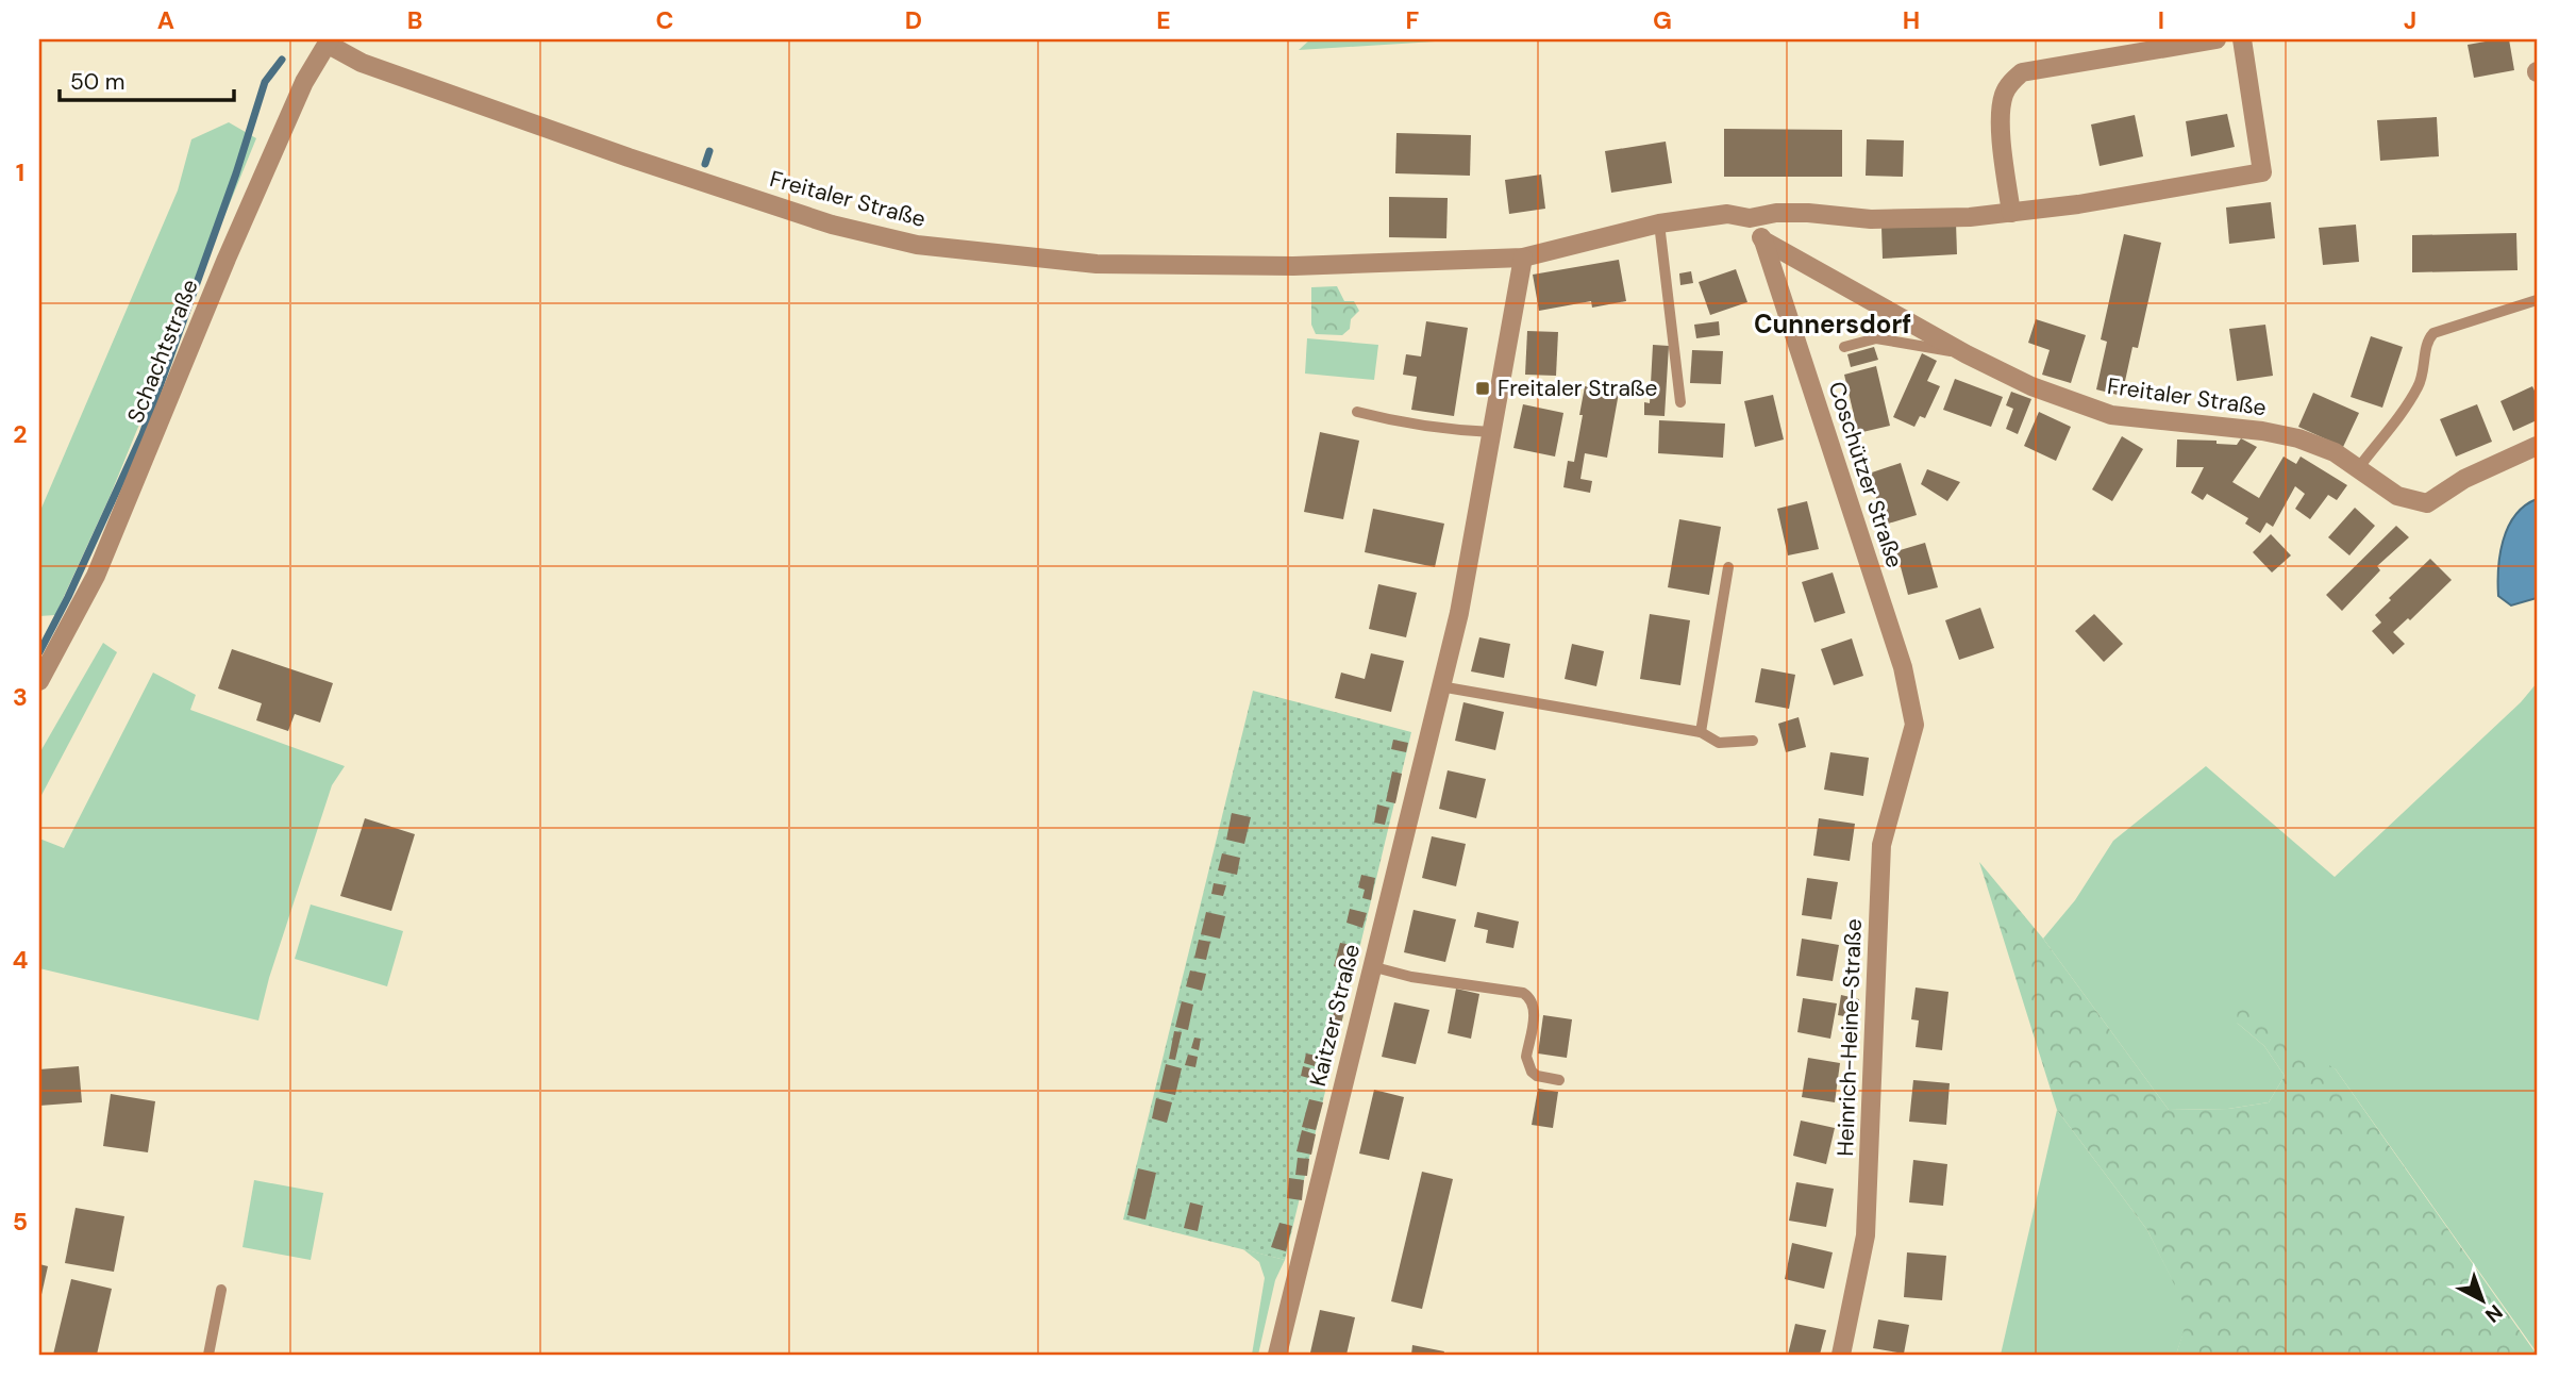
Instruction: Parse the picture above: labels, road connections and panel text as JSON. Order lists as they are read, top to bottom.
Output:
{
  "streets": {
    "street": [
      "Freitaler Straße",
      "Schachtstraße",
      "Coschützer Straße",
      "Kaitzer Straße",
      "Heinrich-Heine-Straße"
    ]
  },
  "crossings": [
    ["Freitaler Straße", "Schachtstraße"],
    ["Freitaler Straße", "Coschützer Straße"],
    ["Freitaler Straße", "Kaitzer Straße"],
    ["Coschützer Straße", "Heinrich-Heine-Straße"]
  ],
  "districts": ["Cunnersdorf"],
  "places": {
    "transit": ["Freitaler Straße"]
  },
  "scale_bar": "50 m",
  "north": "bottom right",
  "grid": {
    "columns": [
      "A",
      "B",
      "C",
      "D",
      "E",
      "F",
      "G",
      "H",
      "I",
      "J"
    ],
    "rows": [
      "1",
      "2",
      "3",
      "4",
      "5"
    ]
  }
}
